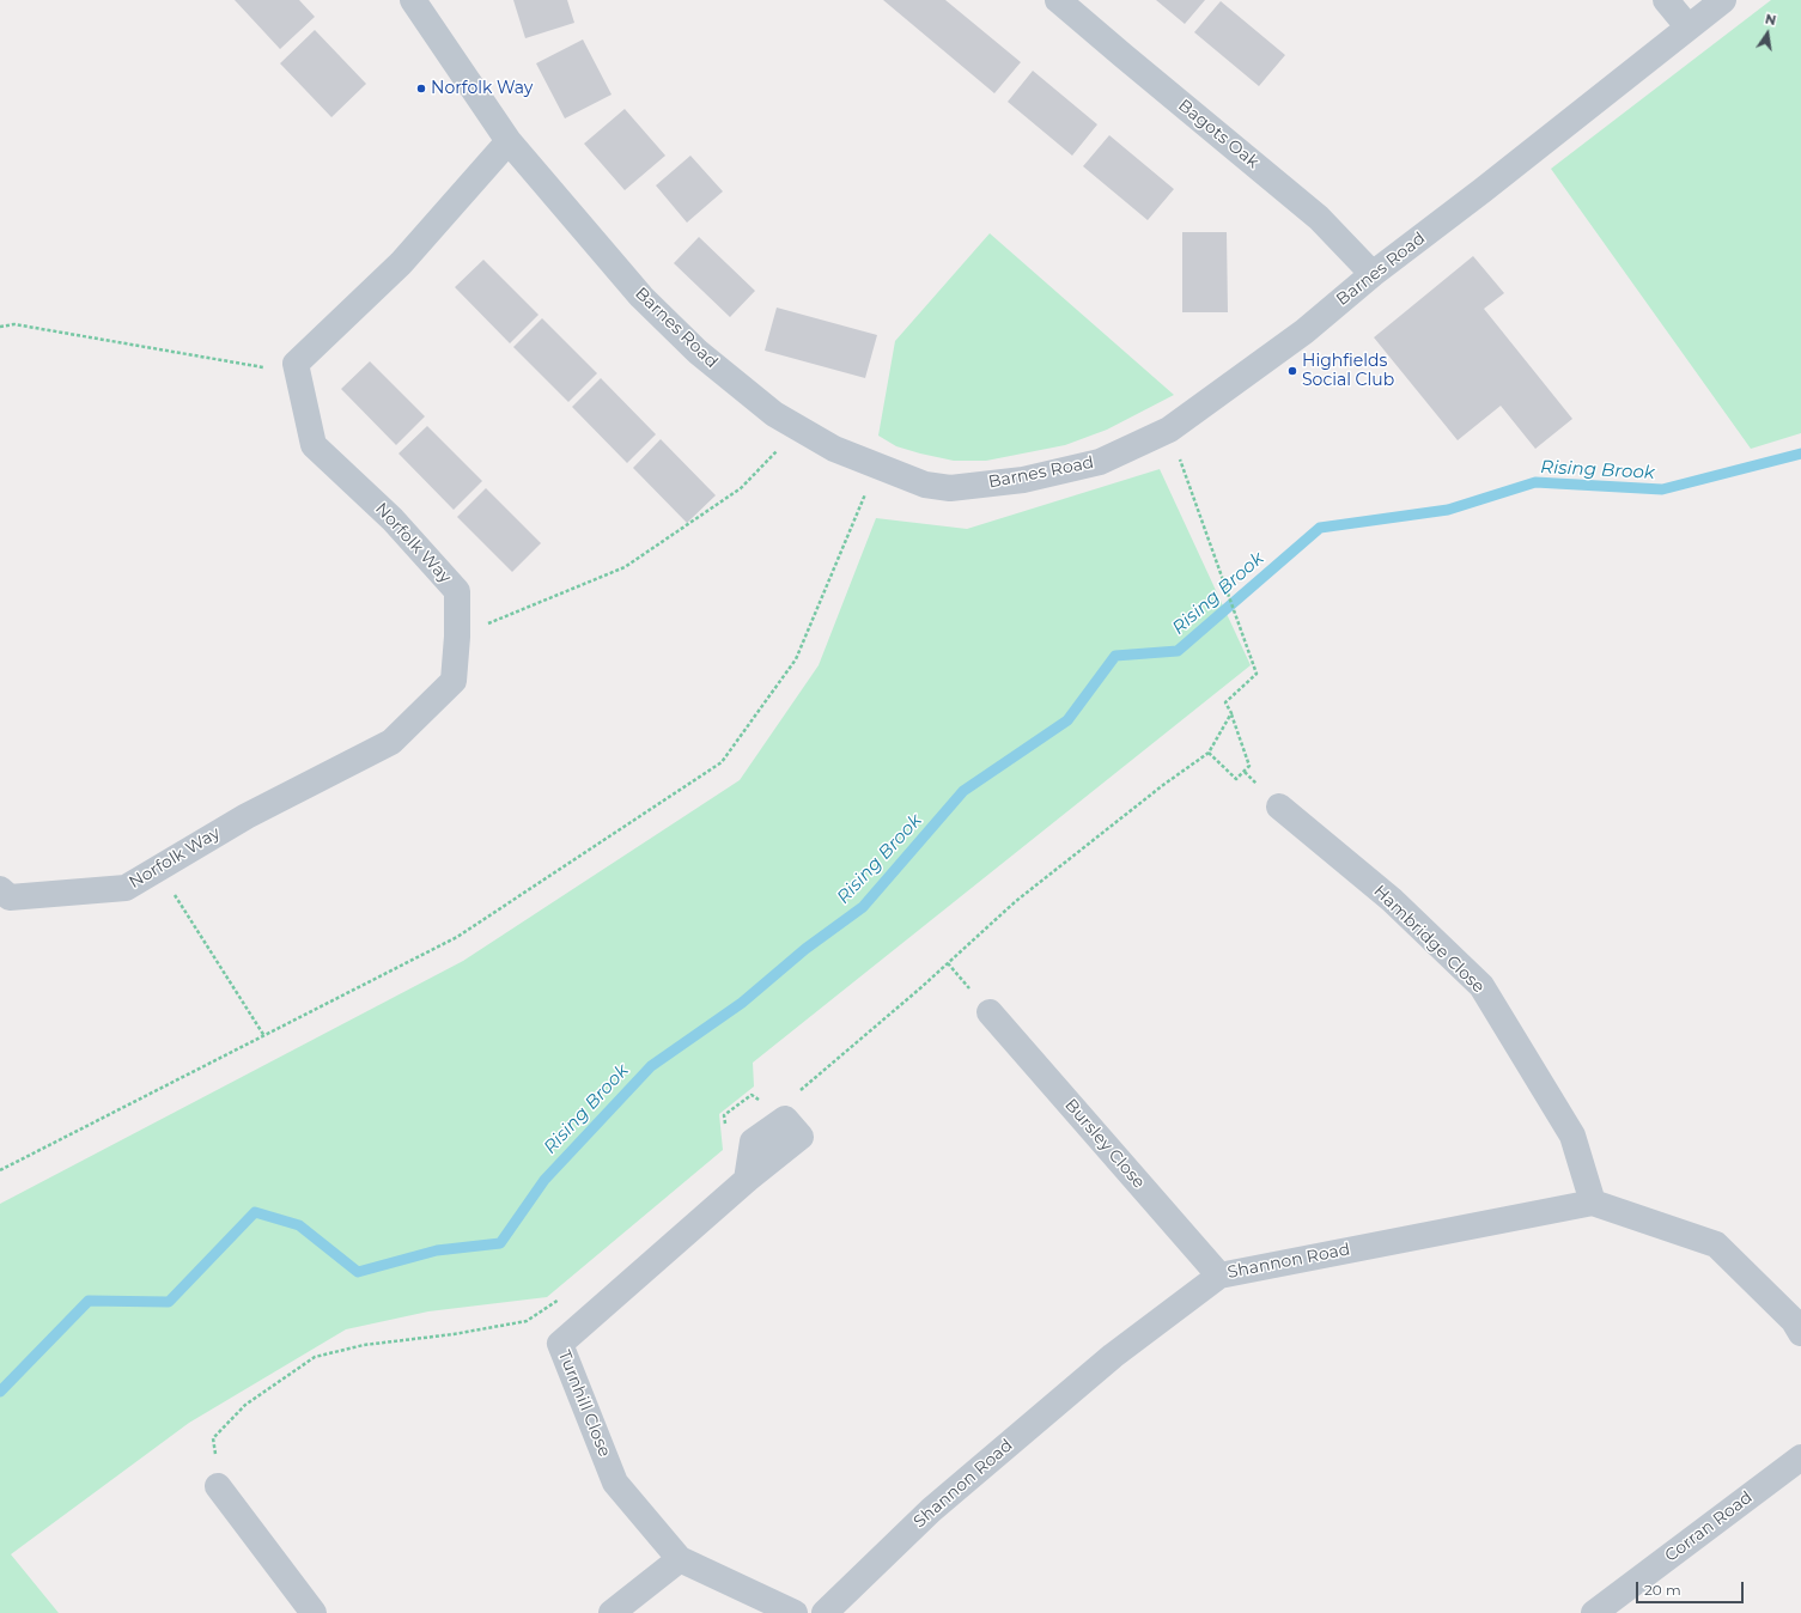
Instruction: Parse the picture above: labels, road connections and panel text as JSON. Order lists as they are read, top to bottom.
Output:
{
  "streets": {
    "street": [
      "Bagots Oak",
      "Barnes Road",
      "Norfolk Way",
      "Hambridge Close",
      "Bursley Close",
      "Shannon Road",
      "Turnhill Close",
      "Corran Road"
    ]
  },
  "crossings": [
    ["Bagots Oak", "Barnes Road"],
    ["Hambridge Close", "Shannon Road"],
    ["Bursley Close", "Shannon Road"]
  ],
  "water": ["Rising Brook"],
  "places": ["Norfolk Way", "Highfields Social Club"],
  "scale_bar": "20 m",
  "north": "top"
}
